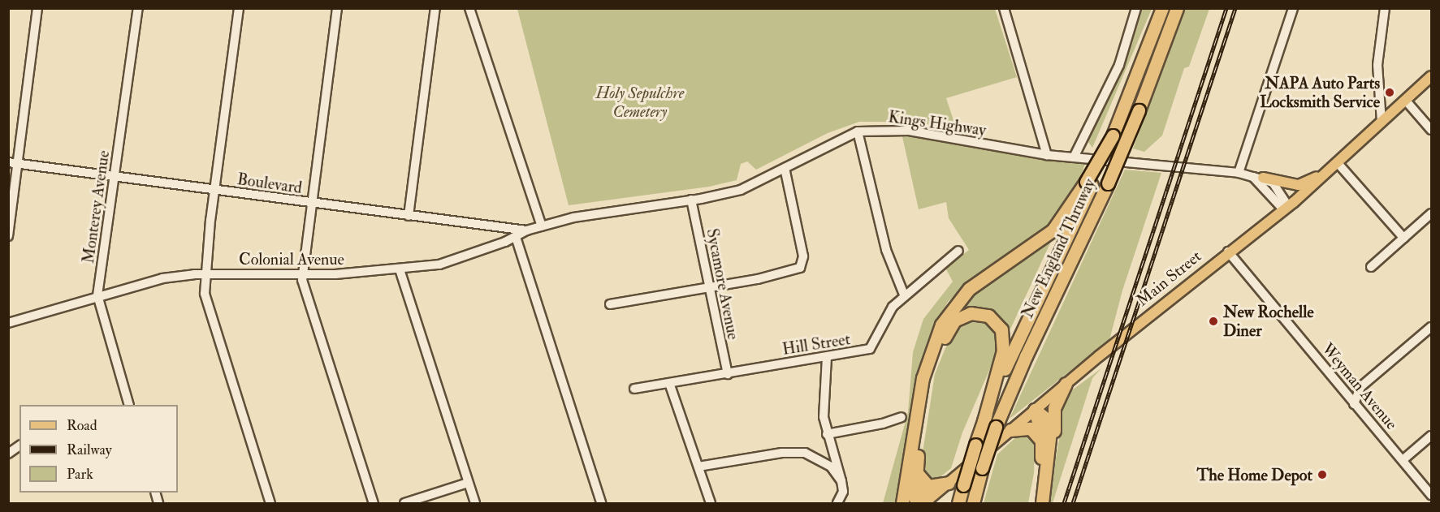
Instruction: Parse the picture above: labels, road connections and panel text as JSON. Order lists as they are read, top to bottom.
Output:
{
  "streets": {
    "highway": ["New England Thruway"],
    "main road": ["Main Street"],
    "street": [
      "Kings Highway",
      "Boulevard",
      "Monterey Avenue",
      "Colonial Avenue",
      "Sycamore Avenue",
      "Hill Street",
      "Weyman Avenue"
    ]
  },
  "crossings": [
    ["Kings Highway", "Colonial Avenue"],
    ["Kings Highway", "Main Street"],
    ["Kings Highway", "Sycamore Avenue"],
    ["Boulevard", "Monterey Avenue"],
    ["Boulevard", "Colonial Avenue"],
    ["Monterey Avenue", "Colonial Avenue"],
    ["Main Street", "Weyman Avenue"],
    ["Sycamore Avenue", "Hill Street"]
  ],
  "parks": ["Holy Sepulchre Cemetery"],
  "places": ["NAPA Auto Parts Locksmith Service", "New Rochelle Diner", "The Home Depot"],
  "legend": ["Road", "Railway", "Park"]
}
